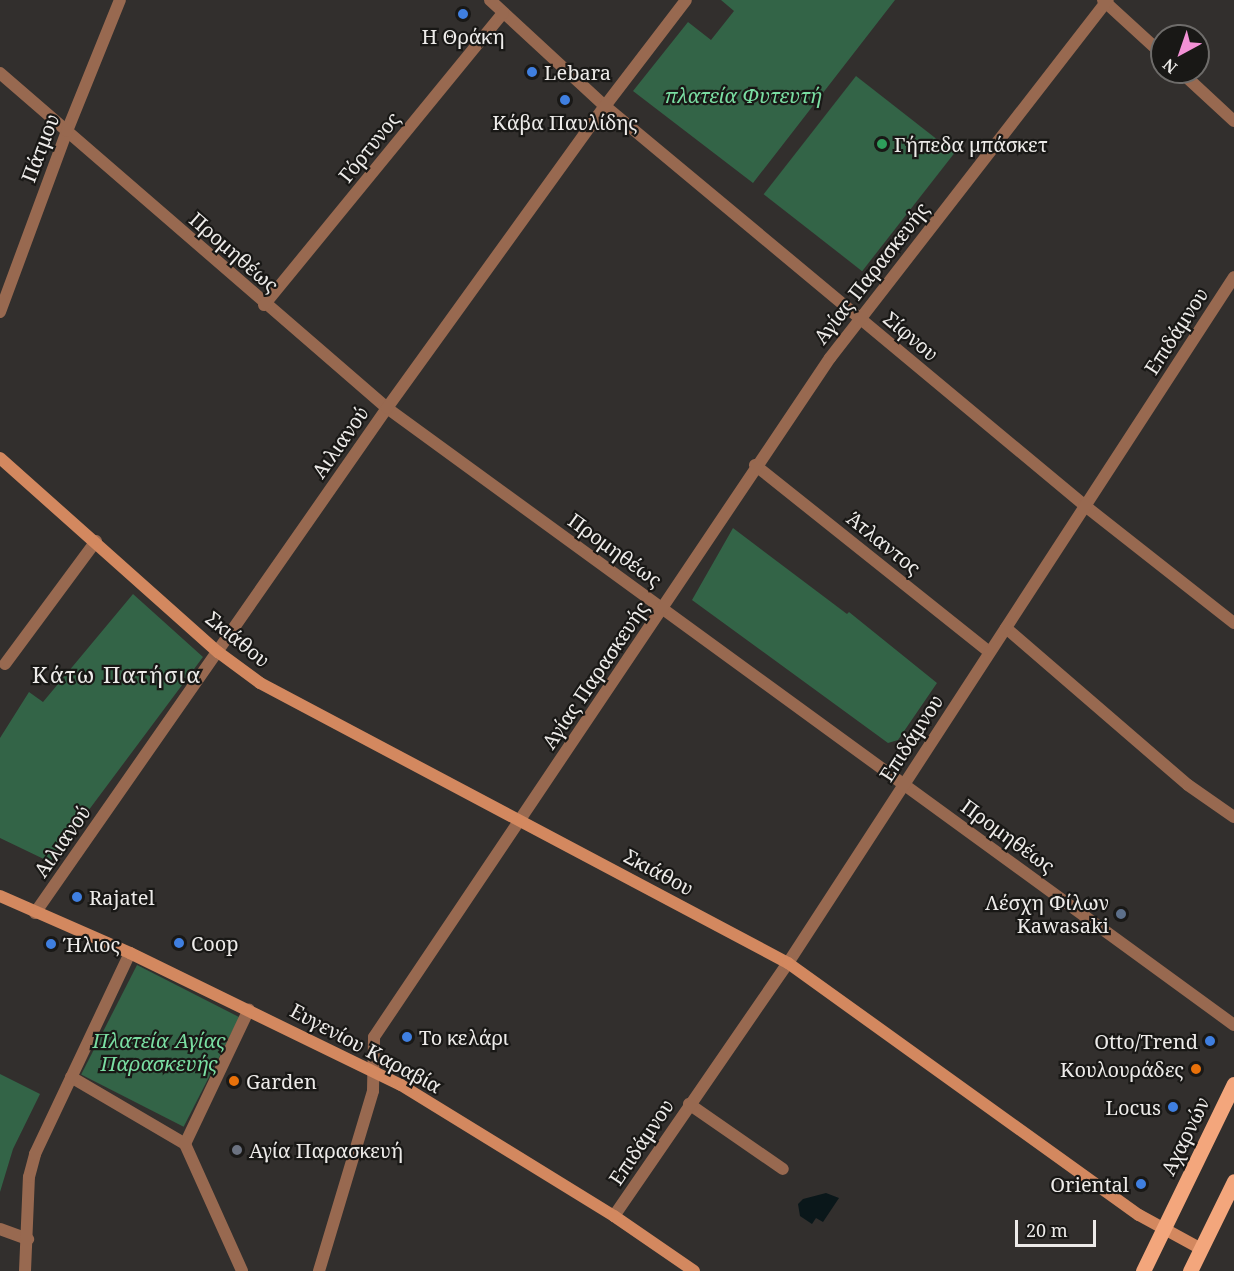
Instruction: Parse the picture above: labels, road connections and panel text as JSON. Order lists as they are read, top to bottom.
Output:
{
  "streets": {
    "main road": ["Αχαρνών"],
    "street": [
      "Γόρτυνος",
      "Πάτμου",
      "Προμηθέως",
      "Αγίας Παρασκευής",
      "Επιδάμνου",
      "Σίφνου",
      "Αιλιανού",
      "Άτλαντος",
      "Σκιάθου",
      "Ευγενίου Καραβία"
    ]
  },
  "crossings": [
    ["Γόρτυνος", "Προμηθέως"],
    ["Γόρτυνος", "Σίφνου"],
    ["Πάτμου", "Προμηθέως"],
    ["Προμηθέως", "Αγίας Παρασκευής"],
    ["Προμηθέως", "Επιδάμνου"],
    ["Προμηθέως", "Αιλιανού"],
    ["Αγίας Παρασκευής", "Σίφνου"],
    ["Αγίας Παρασκευής", "Άτλαντος"],
    ["Αγίας Παρασκευής", "Σκιάθου"],
    ["Αγίας Παρασκευής", "Ευγενίου Καραβία"],
    ["Επιδάμνου", "Σίφνου"],
    ["Επιδάμνου", "Άτλαντος"],
    ["Επιδάμνου", "Σκιάθου"],
    ["Επιδάμνου", "Ευγενίου Καραβία"],
    ["Σίφνου", "Αιλιανού"],
    ["Αιλιανού", "Σκιάθου"],
    ["Αιλιανού", "Ευγενίου Καραβία"],
    ["Σκιάθου", "Αχαρνών"]
  ],
  "districts": ["Κάτω Πατήσια"],
  "parks": ["πλατεία Φυτευτή", "Πλατεία Αγίας Παρασκευής"],
  "places": [
    "Η Θράκη",
    "Lebara",
    "Κάβα Παυλίδης",
    "Γήπεδα μπάσκετ",
    "Rajatel",
    "Λέσχη Φίλων Kawasaki",
    "Coop",
    "Ήλιος",
    "Το κελάρι",
    "Otto/Trend",
    "Κουλουράδες",
    "Garden",
    "Locus",
    "Αγία Παρασκευή",
    "Oriental"
  ],
  "scale_bar": "20 m",
  "north": "bottom left"
}
